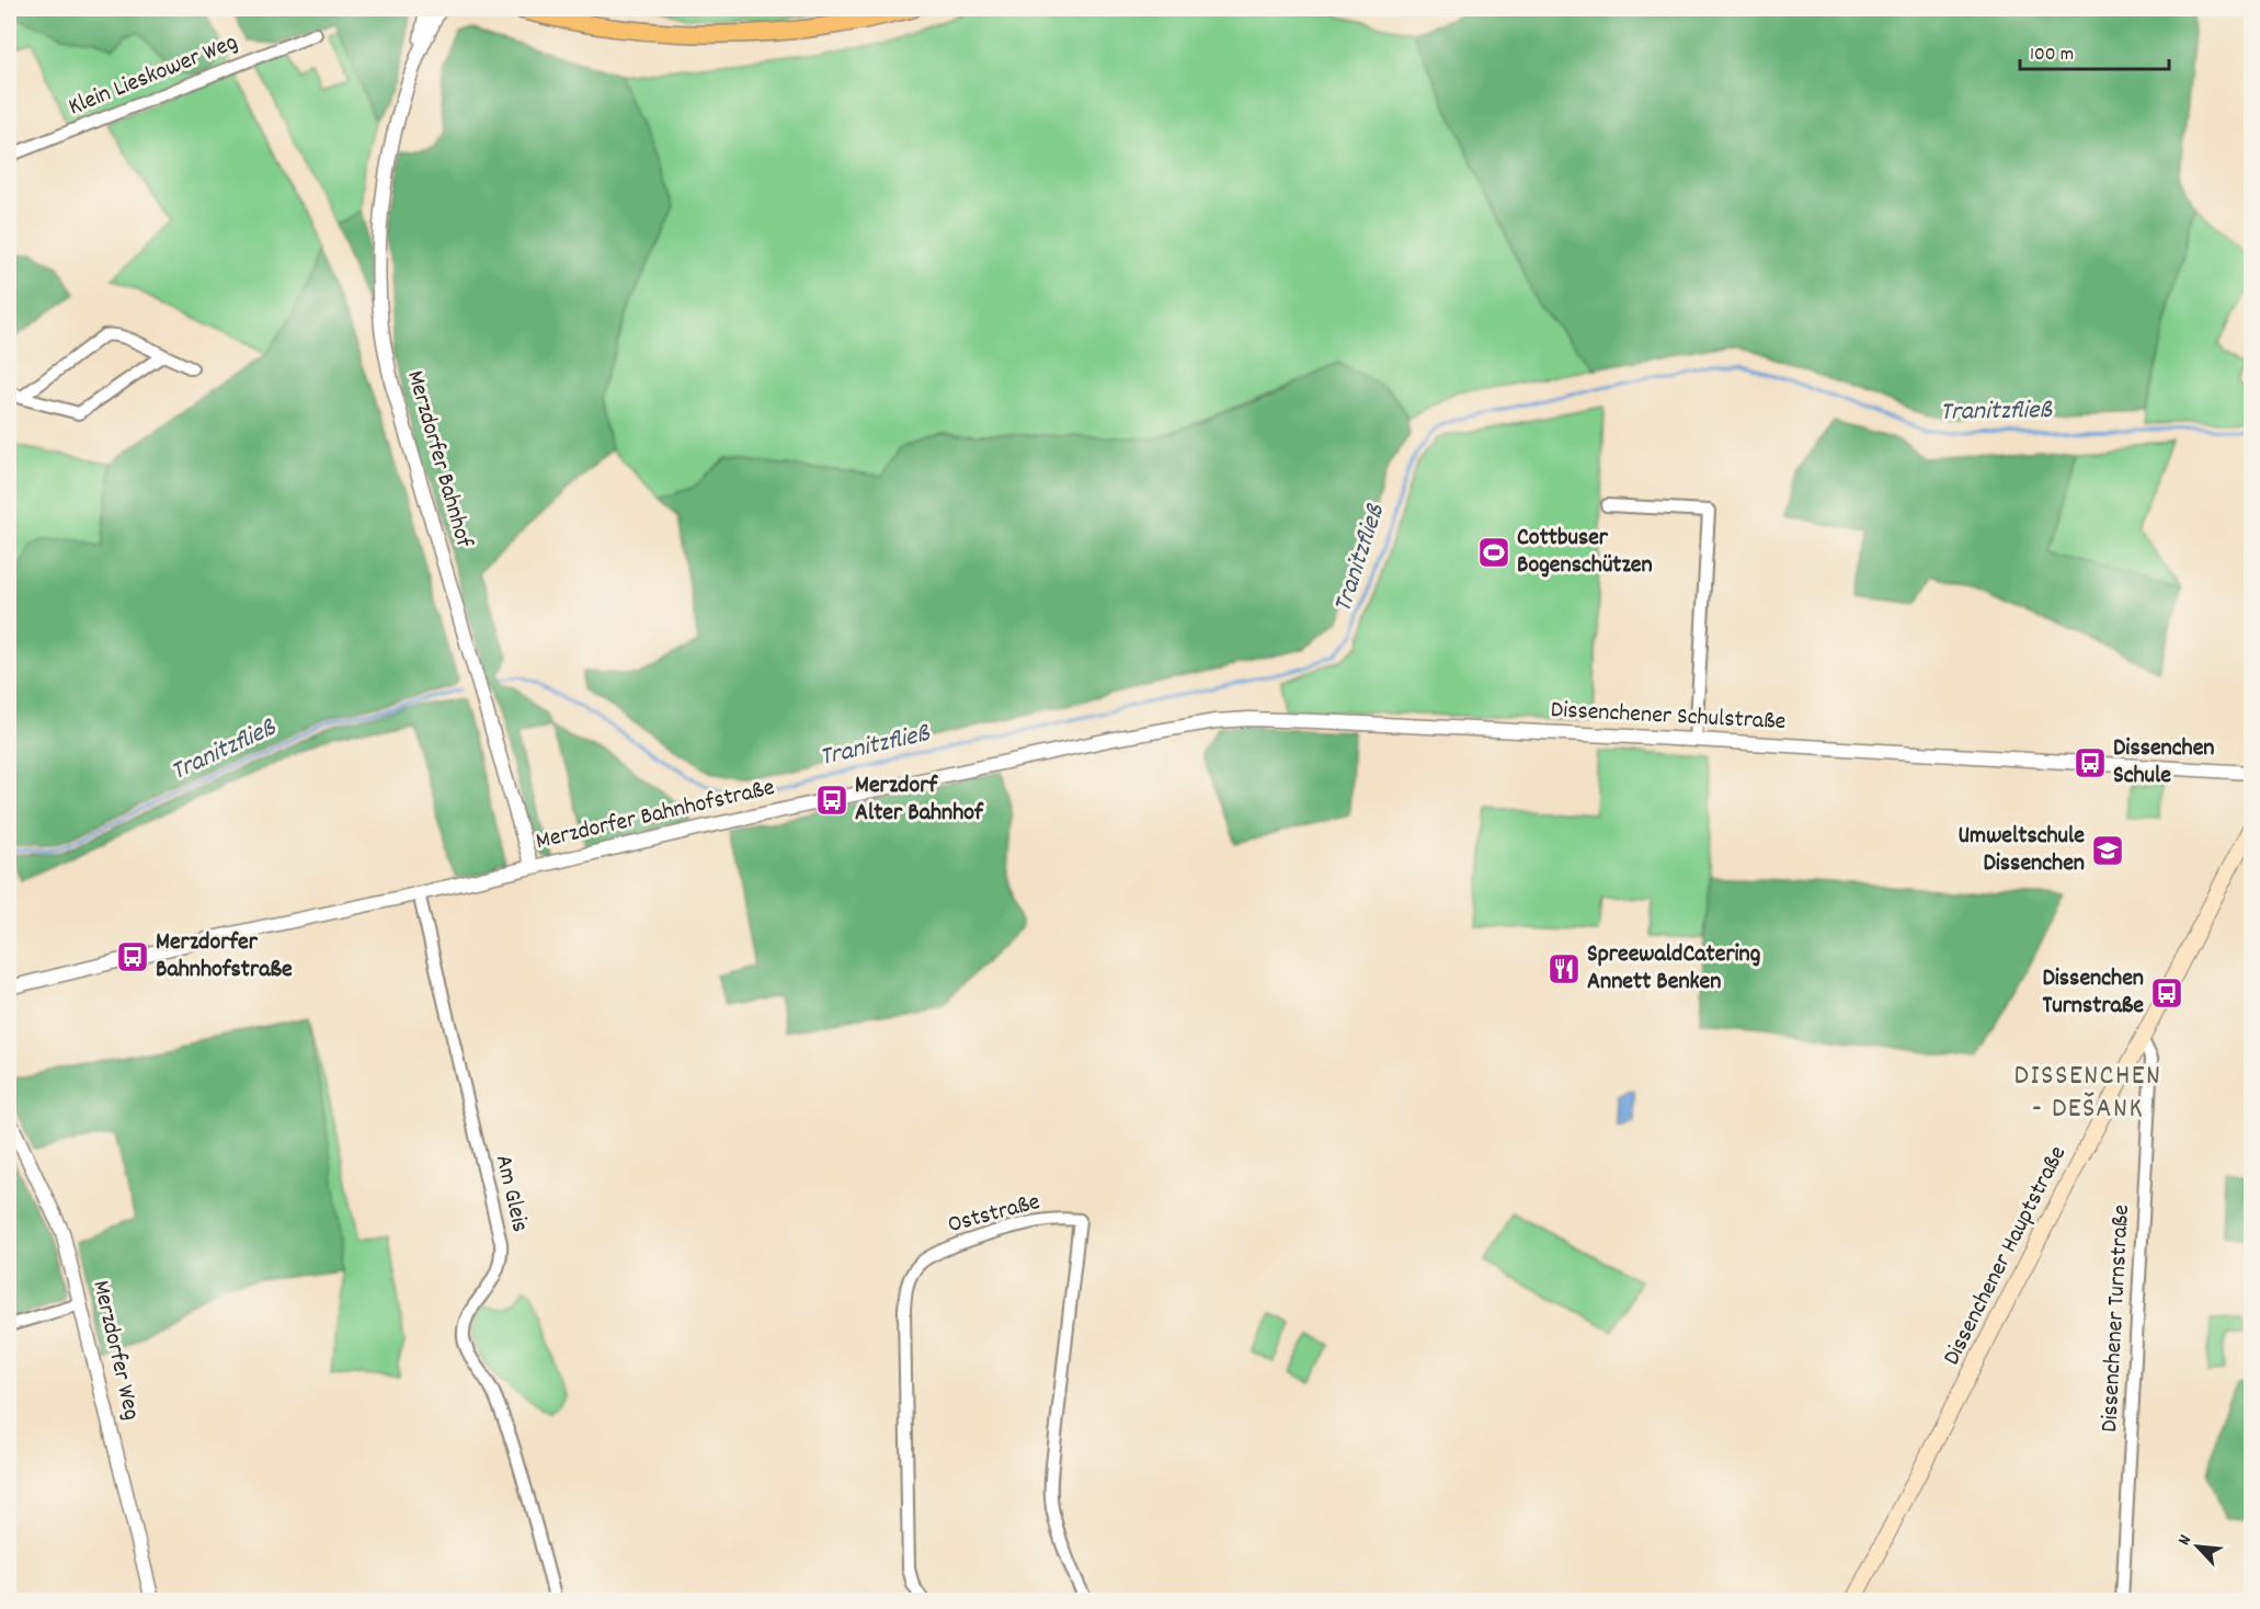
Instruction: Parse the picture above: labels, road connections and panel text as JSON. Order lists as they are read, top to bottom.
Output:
{
  "streets": {
    "main road": ["Dissenchener Hauptstraße"],
    "street": [
      "Klein Lieskower Weg",
      "Merzdorfer Bahnhof",
      "Dissenchener Schulstraße",
      "Merzdorfer Bahnhofstraße",
      "Am Gleis",
      "Oststraße",
      "Dissenchener Turnstraße",
      "Merzdorfer Weg"
    ]
  },
  "crossings": [
    ["Merzdorfer Bahnhof", "Merzdorfer Bahnhofstraße"],
    ["Dissenchener Schulstraße", "Merzdorfer Bahnhofstraße"],
    ["Merzdorfer Bahnhofstraße", "Am Gleis"],
    ["Dissenchener Hauptstraße", "Dissenchener Turnstraße"]
  ],
  "districts": ["DISSENCHEN - DEŠANK"],
  "water": ["Tranitzfließ"],
  "places": {
    "sports": ["Cottbuser Bogenschützen"],
    "bus stop": [
      "Dissenchen Schule",
      "Merzdorf Alter Bahnhof",
      "Merzdorfer Bahnhofstraße",
      "Dissenchen Turnstraße"
    ],
    "school or university": ["Umweltschule Dissenchen"],
    "restaurant": ["SpreewaldCatering Annett Benken"]
  },
  "scale_bar": "100 m",
  "north": "top left"
}
